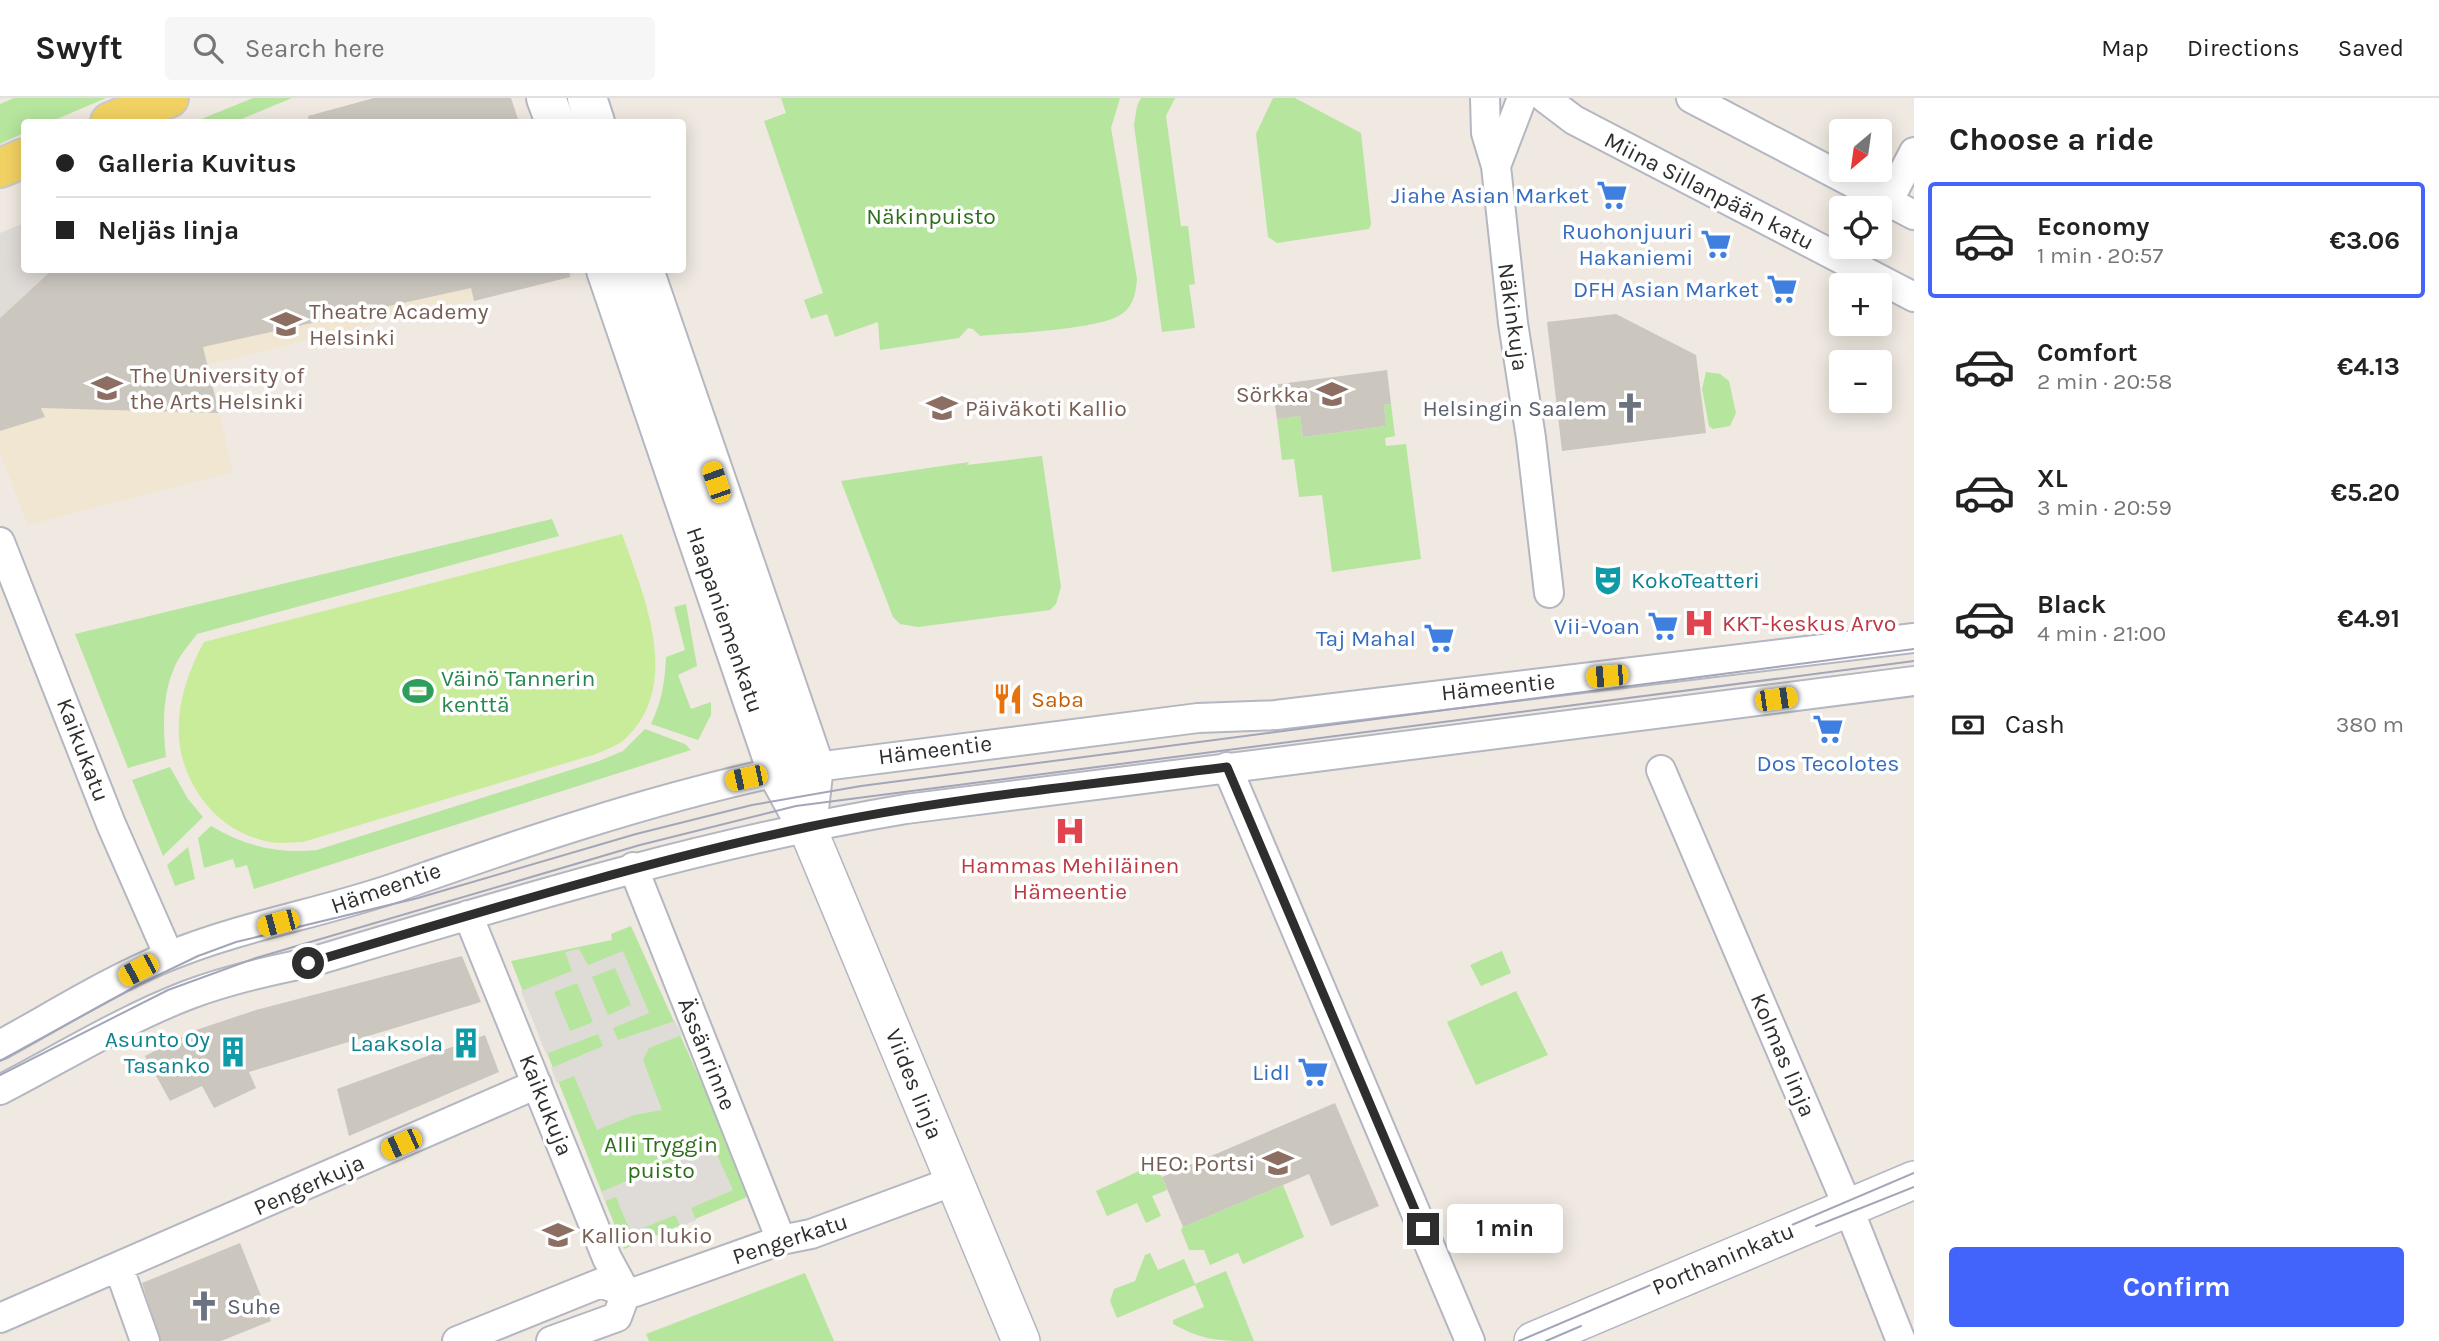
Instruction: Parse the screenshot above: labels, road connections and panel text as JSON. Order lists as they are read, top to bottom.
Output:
{
  "streets": {
    "main road": ["Haapaniemenkatu", "Viides linja"],
    "street": [
      "Miina Sillanpään katu",
      "Näkinkuja",
      "Hämeentie",
      "Kaikukatu",
      "Ässänrinne",
      "Kolmas linja",
      "Kaikukuja",
      "Pengerkuja",
      "Pengerkatu",
      "Porthaninkatu"
    ]
  },
  "crossings": [
    ["Haapaniemenkatu", "Hämeentie"],
    ["Haapaniemenkatu", "Viides linja"],
    ["Hämeentie", "Kaikukatu"],
    ["Hämeentie", "Ässänrinne"],
    ["Hämeentie", "Viides linja"],
    ["Hämeentie", "Kaikukuja"],
    ["Ässänrinne", "Pengerkatu"],
    ["Kolmas linja", "Porthaninkatu"],
    ["Viides linja", "Pengerkatu"],
    ["Kaikukuja", "Pengerkuja"],
    ["Kaikukuja", "Pengerkatu"]
  ],
  "parks": ["Näkinpuisto", "Alli Tryggin puisto"],
  "places": {
    "supermarket": [
      "Jiahe Asian Market",
      "Ruohonjuuri Hakaniemi",
      "DFH Asian Market",
      "Vii-Voan",
      "Taj Mahal",
      "Dos Tecolotes",
      "Lidl"
    ],
    "school or university": [
      "Theatre Academy Helsinki",
      "The University of the Arts Helsinki",
      "Sörkka",
      "Päiväkoti Kallio",
      "HEO: Portsi",
      "Kallion lukio"
    ],
    "church": ["Helsingin Saalem", "Suhe"],
    "theatre": ["KokoTeatteri"],
    "hospital": ["KKT-keskus Arvo", "Hammas Mehiläinen Hämeentie"],
    "sports": ["Väinö Tannerin kenttä"],
    "restaurant": ["Saba"],
    "building": ["Laaksola", "Asunto Oy Tasanko"]
  },
  "north": "bottom left",
  "page": {
    "header": "Swyft",
    "search": "Search here",
    "nav": ["Map", "Directions", "Saved"],
    "heading": "Choose a ride",
    "map_buttons": ["+", "−"],
    "banner": ["Galleria Kuvitus", "Neljäs linja"],
    "list": [
      {
        "name": "Economy",
        "note": "1 min · 20:57",
        "value": "€3.06"
      },
      {
        "name": "Comfort",
        "note": "2 min · 20:58",
        "value": "€4.13"
      },
      {
        "name": "XL",
        "note": "3 min · 20:59",
        "value": "€5.20"
      },
      {
        "name": "Black",
        "note": "4 min · 21:00",
        "value": "€4.91"
      }
    ],
    "pay": ["Cash", "380 m"],
    "bubble": "1 min",
    "buttons": "Confirm"
  }
}
